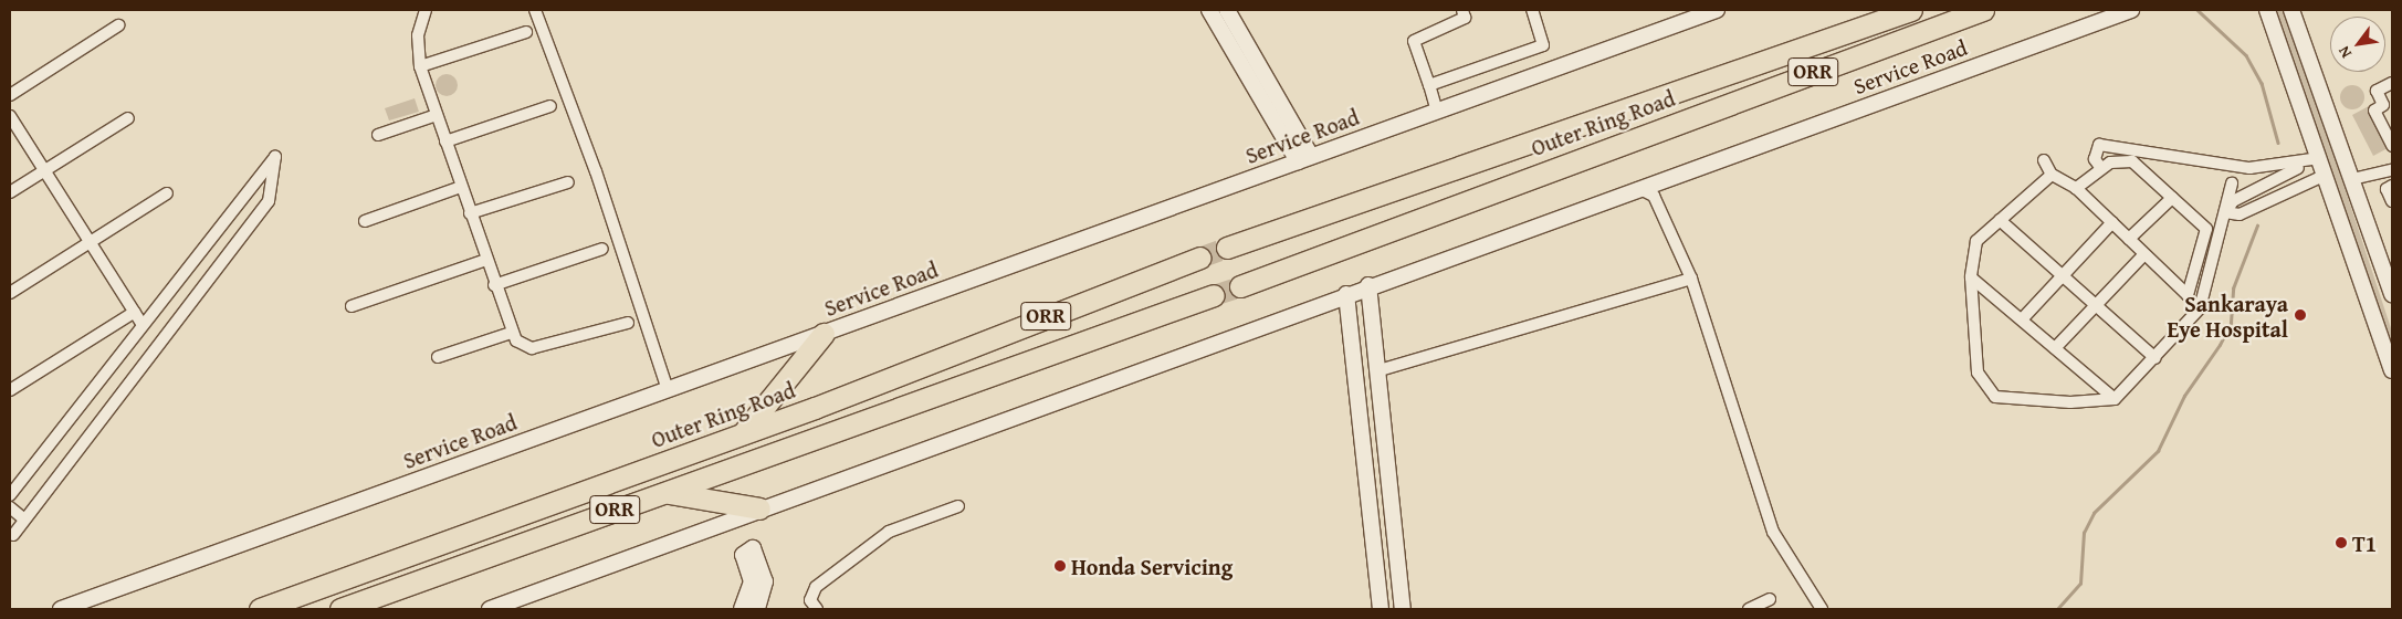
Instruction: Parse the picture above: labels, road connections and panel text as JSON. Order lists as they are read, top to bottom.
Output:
{
  "streets": {
    "highway": ["ORR", "Outer Ring Road"],
    "main road": ["Service Road"]
  },
  "crossings": [
    ["ORR", "Outer Ring Road"]
  ],
  "places": ["Sankaraya Eye Hospital", "T1", "Honda Servicing"],
  "north": "bottom left"
}
